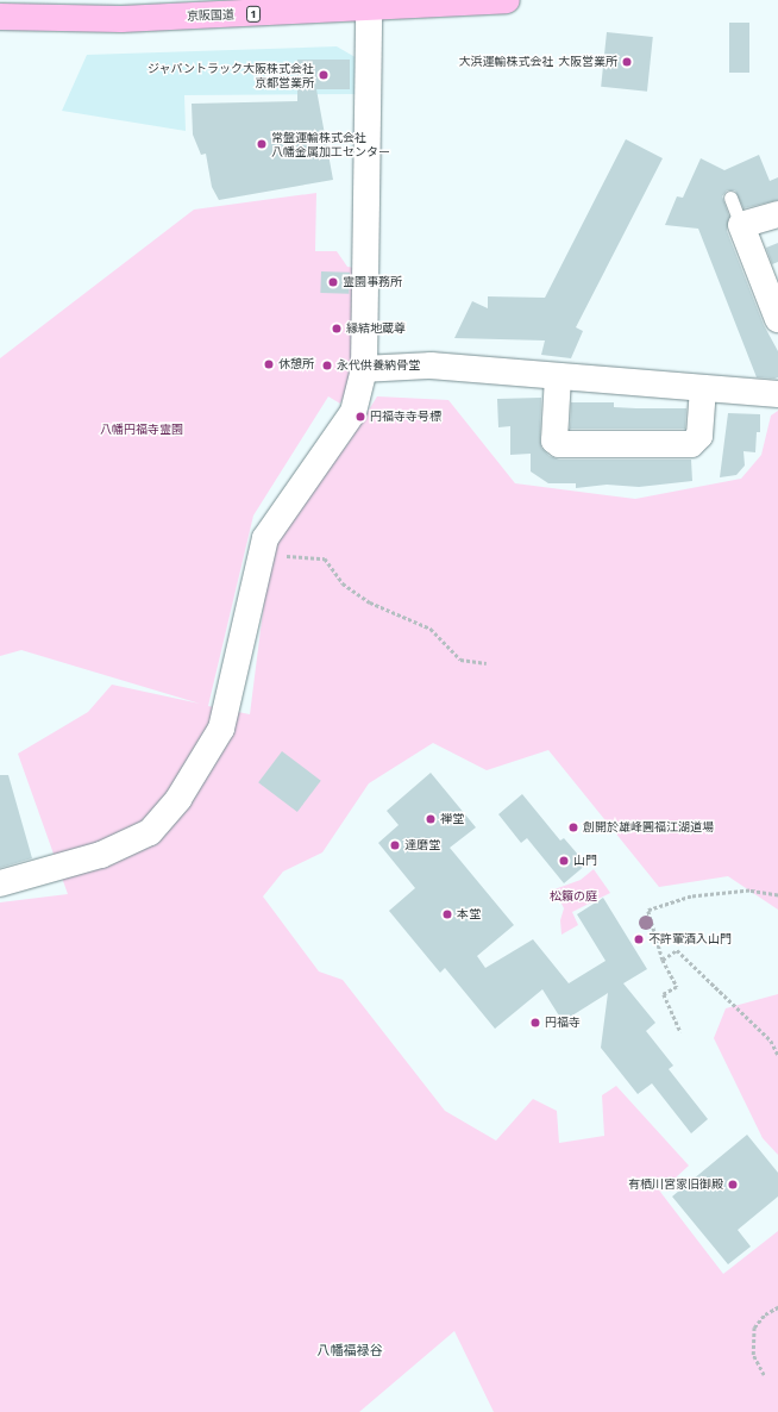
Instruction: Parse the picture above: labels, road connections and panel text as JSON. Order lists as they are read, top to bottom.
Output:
{
  "streets": {
    "highway": ["1", "京阪国道"]
  },
  "districts": ["八幡福禄谷"],
  "parks": ["八幡円福寺霊園", "松籟の庭"],
  "places": [
    "大浜運輸株式会社 大阪営業所",
    "ジャパントラック大阪株式会社 京都営業所",
    "常盤運輸株式会社 八幡金属加工センター",
    "霊園事務所",
    "縁結地蔵尊",
    "休憩所",
    "永代供養納骨堂",
    "円福寺寺号標",
    "禅堂",
    "創開於雄峰圓福江湖道場",
    "達磨堂",
    "山門",
    "本堂",
    "不許葷酒入山門",
    "円福寺",
    "有栖川宮家旧御殿"
  ]
}
